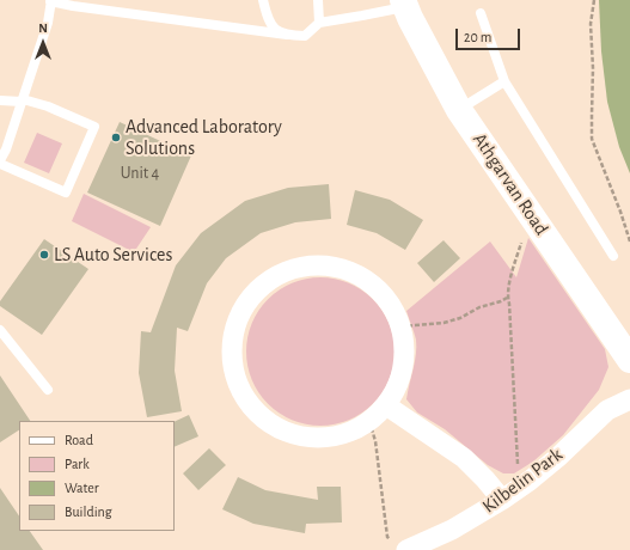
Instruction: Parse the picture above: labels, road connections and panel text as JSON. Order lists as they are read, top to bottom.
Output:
{
  "streets": {
    "main road": ["Athgarvan Road"],
    "street": ["Kilbelin Park"]
  },
  "places": ["Advanced Laboratory Solutions", "LS Auto Services"],
  "house_numbers": ["Unit 4"],
  "legend": [
    "Road",
    "Park",
    "Water",
    "Building"
  ],
  "scale_bar": "20 m",
  "north": "top"
}
